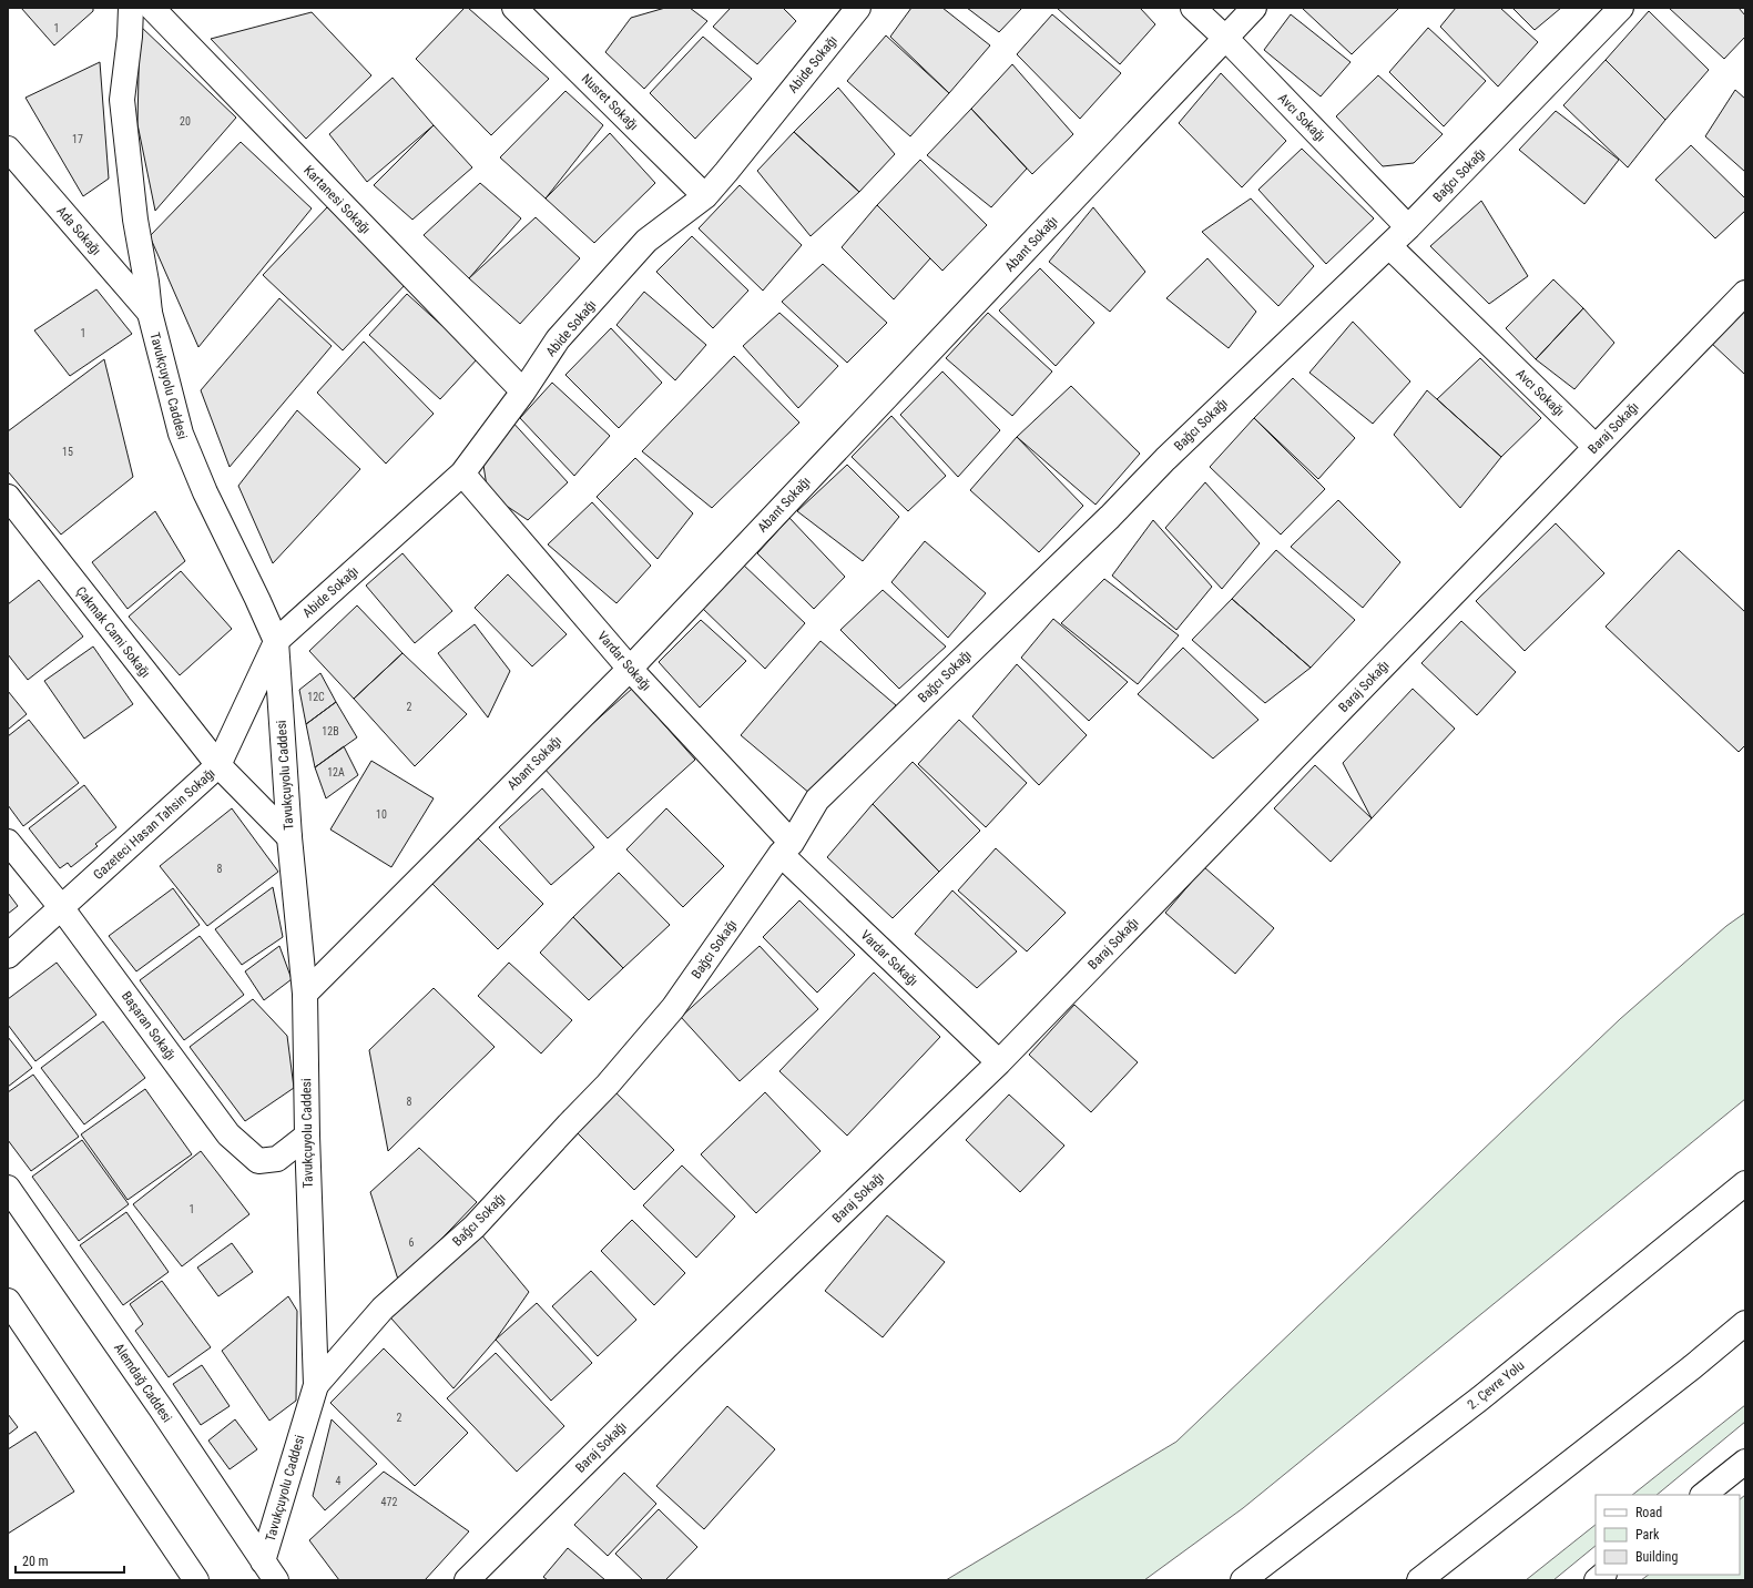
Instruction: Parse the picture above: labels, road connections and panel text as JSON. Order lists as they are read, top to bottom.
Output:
{
  "streets": {
    "main road": [
      "Abide Sokağı",
      "Nusret Sokağı",
      "Avcı Sokağı",
      "Bağcı Sokağı",
      "Kartanesi Sokağı",
      "Ada Sokağı",
      "Abant Sokağı",
      "Tavukçuyolu Caddesi",
      "Baraj Sokağı",
      "Çakmak Cami Sokağı",
      "Vardar Sokağı",
      "Gazeteci Hasan Tahsin Sokağı",
      "Başaran Sokağı",
      "Alemdağ Caddesi",
      "2. Çevre Yolu"
    ]
  },
  "crossings": [
    ["Abide Sokağı", "Nusret Sokağı"],
    ["Abide Sokağı", "Kartanesi Sokağı"],
    ["Abide Sokağı", "Tavukçuyolu Caddesi"],
    ["Abide Sokağı", "Vardar Sokağı"],
    ["Abide Sokağı", "Gazeteci Hasan Tahsin Sokağı"],
    ["Avcı Sokağı", "Bağcı Sokağı"],
    ["Avcı Sokağı", "Abant Sokağı"],
    ["Avcı Sokağı", "Baraj Sokağı"],
    ["Bağcı Sokağı", "Tavukçuyolu Caddesi"],
    ["Bağcı Sokağı", "Vardar Sokağı"],
    ["Ada Sokağı", "Tavukçuyolu Caddesi"],
    ["Abant Sokağı", "Tavukçuyolu Caddesi"],
    ["Abant Sokağı", "Vardar Sokağı"],
    ["Tavukçuyolu Caddesi", "Çakmak Cami Sokağı"],
    ["Tavukçuyolu Caddesi", "Gazeteci Hasan Tahsin Sokağı"],
    ["Tavukçuyolu Caddesi", "Başaran Sokağı"],
    ["Tavukçuyolu Caddesi", "Alemdağ Caddesi"],
    ["Baraj Sokağı", "Vardar Sokağı"],
    ["Çakmak Cami Sokağı", "Gazeteci Hasan Tahsin Sokağı"],
    ["Gazeteci Hasan Tahsin Sokağı", "Başaran Sokağı"]
  ],
  "house_numbers": [
    "1",
    "20",
    "17",
    "1",
    "15",
    "12C",
    "2",
    "12B",
    "12A",
    "10",
    "8",
    "8",
    "1",
    "6",
    "2",
    "4",
    "472"
  ],
  "legend": ["Road", "Park", "Building"],
  "scale_bar": "20 m"
}
